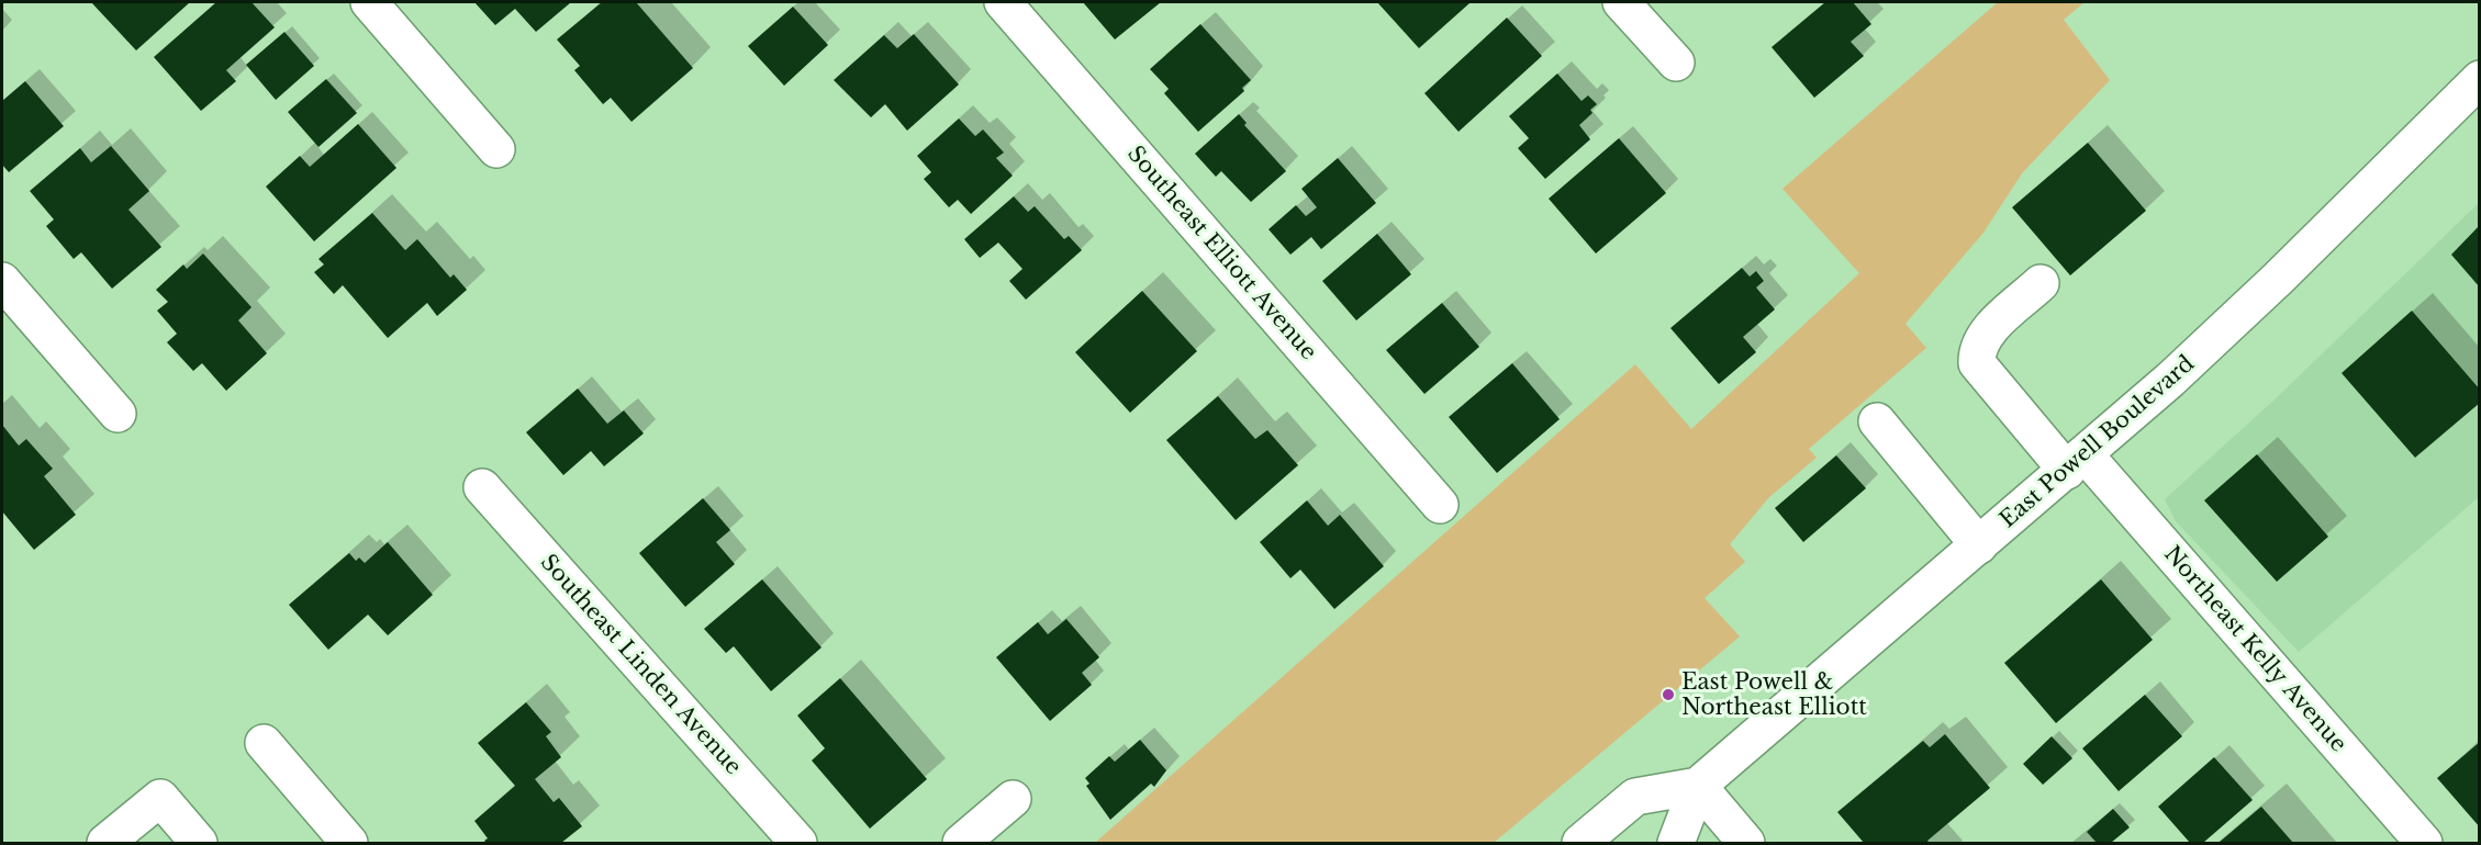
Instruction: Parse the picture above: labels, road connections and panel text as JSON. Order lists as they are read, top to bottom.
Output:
{
  "streets": {
    "street": [
      "Southeast Elliott Avenue",
      "East Powell Boulevard",
      "Northeast Kelly Avenue",
      "Southeast Linden Avenue"
    ]
  },
  "crossings": [
    ["East Powell Boulevard", "Northeast Kelly Avenue"]
  ],
  "places": ["East Powell & Northeast Elliott"]
}
